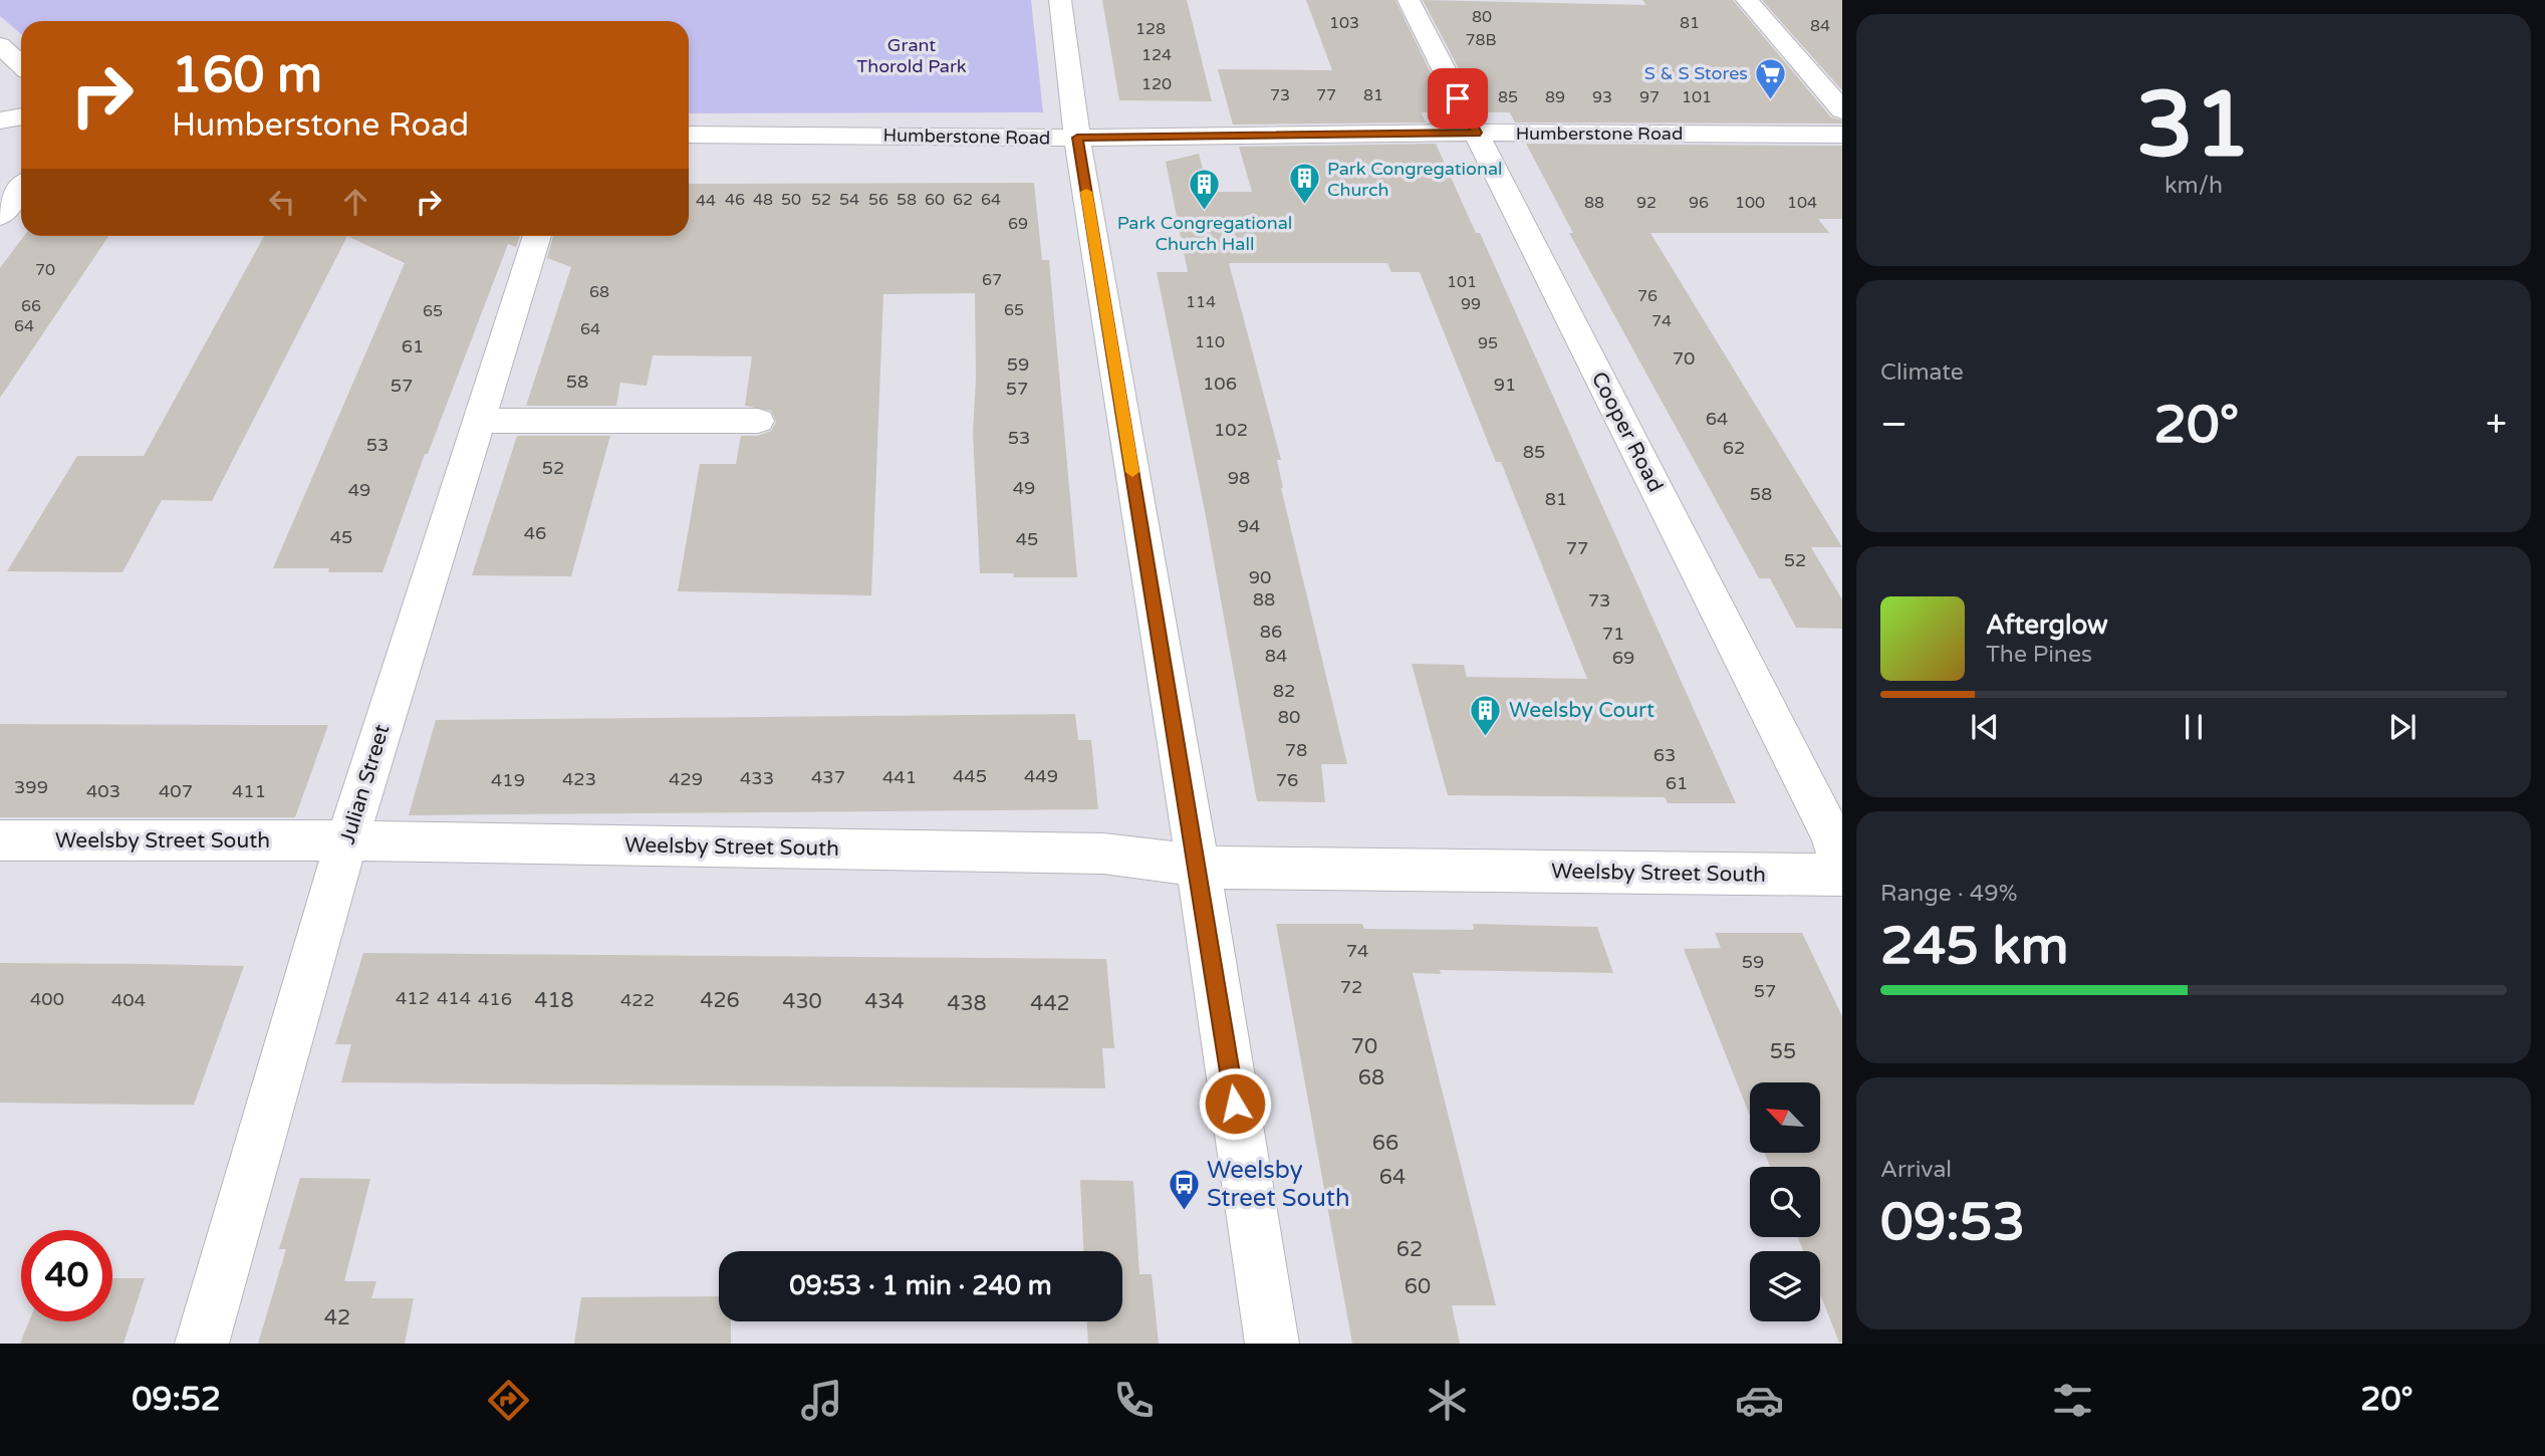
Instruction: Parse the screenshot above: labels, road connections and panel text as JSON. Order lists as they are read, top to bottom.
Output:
{
  "streets": {
    "street": [
      "Humberstone Road",
      "Cooper Road",
      "Julian Street",
      "Weelsby Street South"
    ]
  },
  "crossings": [
    ["Humberstone Road", "Cooper Road"],
    ["Julian Street", "Weelsby Street South"]
  ],
  "parks": ["Grant Thorold Park"],
  "places": {
    "supermarket": ["S & S Stores"],
    "building": ["Park Congregational Church", "Park Congregational Church Hall", "Weelsby Court"],
    "bus stop": ["Weelsby Street South"]
  },
  "house_numbers": [
    "80",
    "103",
    "81",
    "84",
    "128",
    "78B",
    "124",
    "120",
    "73",
    "77",
    "81",
    "85",
    "89",
    "93",
    "97",
    "101",
    "46",
    "48",
    "50",
    "52",
    "54",
    "56",
    "58",
    "60",
    "62",
    "64",
    "44",
    "88",
    "92",
    "96",
    "100",
    "104",
    "69",
    "70",
    "67",
    "101",
    "68",
    "76",
    "114",
    "99",
    "66",
    "65",
    "65",
    "74",
    "64",
    "64",
    "110",
    "95",
    "61",
    "70",
    "59",
    "58",
    "106",
    "91",
    "57",
    "57",
    "64",
    "102",
    "53",
    "53",
    "62",
    "85",
    "52",
    "98",
    "49",
    "49",
    "58",
    "81",
    "94",
    "46",
    "45",
    "45",
    "77",
    "52",
    "90",
    "88",
    "73",
    "86",
    "71",
    "84",
    "69",
    "82",
    "80",
    "78",
    "63",
    "445",
    "449",
    "437",
    "441",
    "433",
    "423",
    "429",
    "419",
    "76",
    "61",
    "399",
    "403",
    "407",
    "411",
    "74",
    "59",
    "72",
    "57",
    "412",
    "414",
    "400",
    "416",
    "404",
    "418",
    "422",
    "426",
    "430",
    "434",
    "438",
    "442",
    "70",
    "55",
    "68",
    "66",
    "64",
    "62",
    "60",
    "42"
  ],
  "north": "top left",
  "page": {
    "tile": [
      ["31", "km/h"],
      "Climate",
      ["Range · 49%", "245 km"],
      ["Arrival", "09:53"]
    ],
    "turn": ["160 m", "Humberstone Road"],
    "heat": ["−", "20°", "+"],
    "song": ["Afterglow", "The Pines"],
    "limit": "40",
    "trip": "09:53 · 1 min · 240 m",
    "tabs": ["09:52", "20°"]
  }
}
